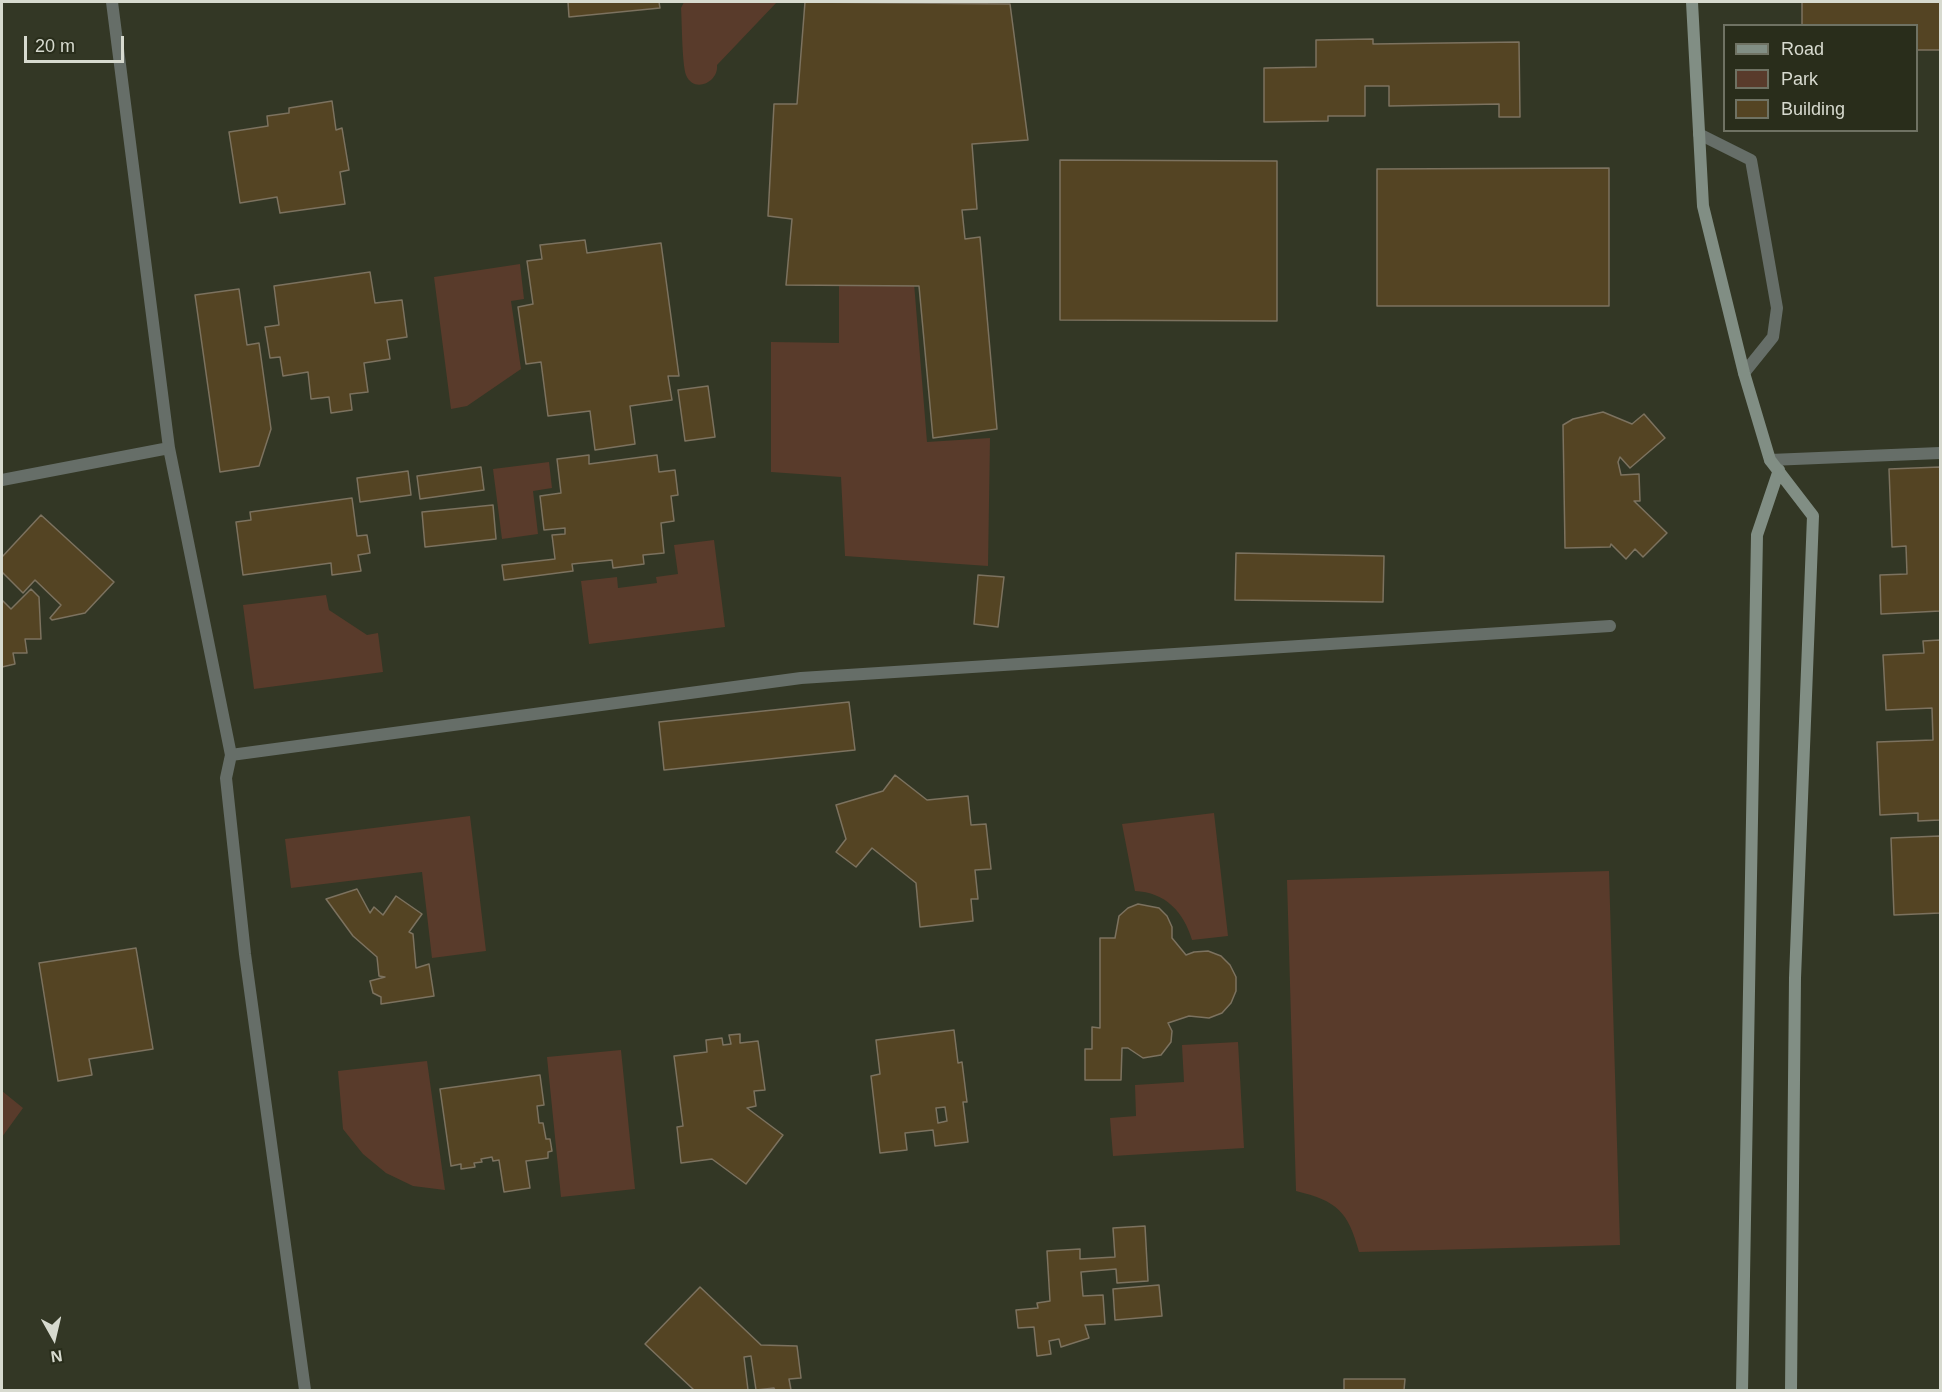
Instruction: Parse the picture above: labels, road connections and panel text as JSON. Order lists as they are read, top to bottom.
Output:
{
  "legend": ["Road", "Park", "Building"],
  "scale_bar": "20 m",
  "north": "bottom"
}
